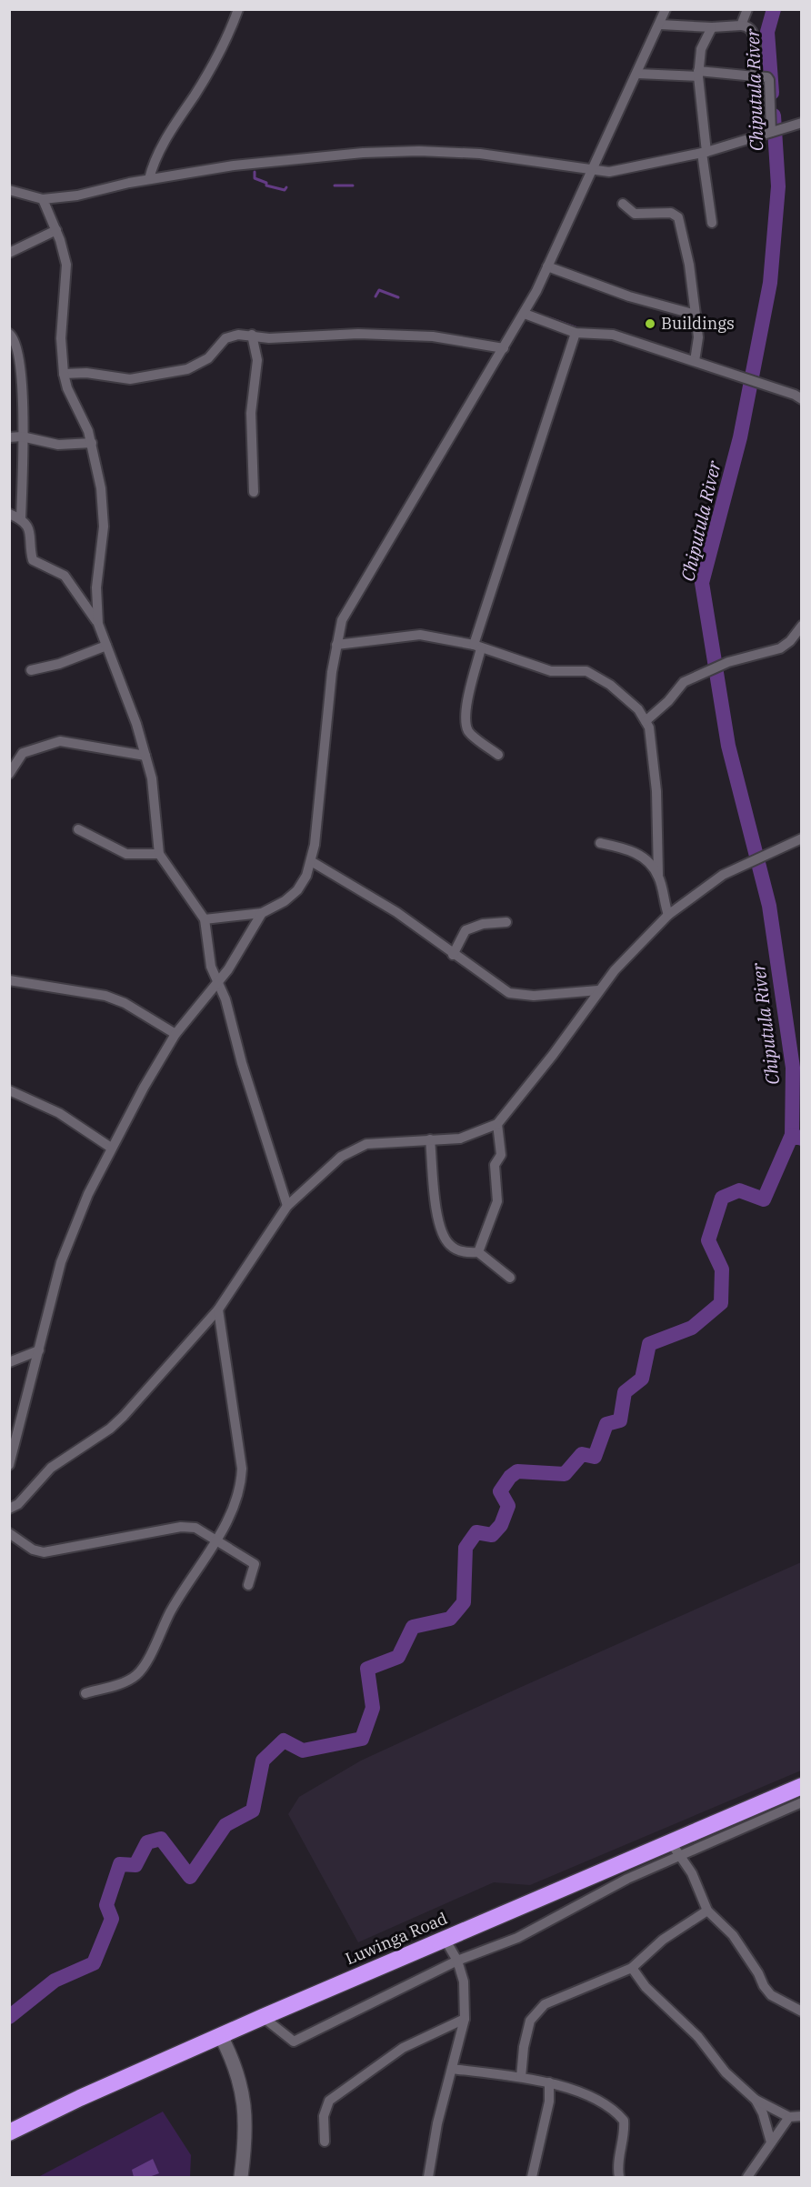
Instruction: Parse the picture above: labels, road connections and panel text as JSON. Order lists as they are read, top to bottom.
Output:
{
  "streets": {
    "highway": ["Luwinga Road"]
  },
  "water": ["Chiputula River"],
  "places": ["Buildings"]
}
